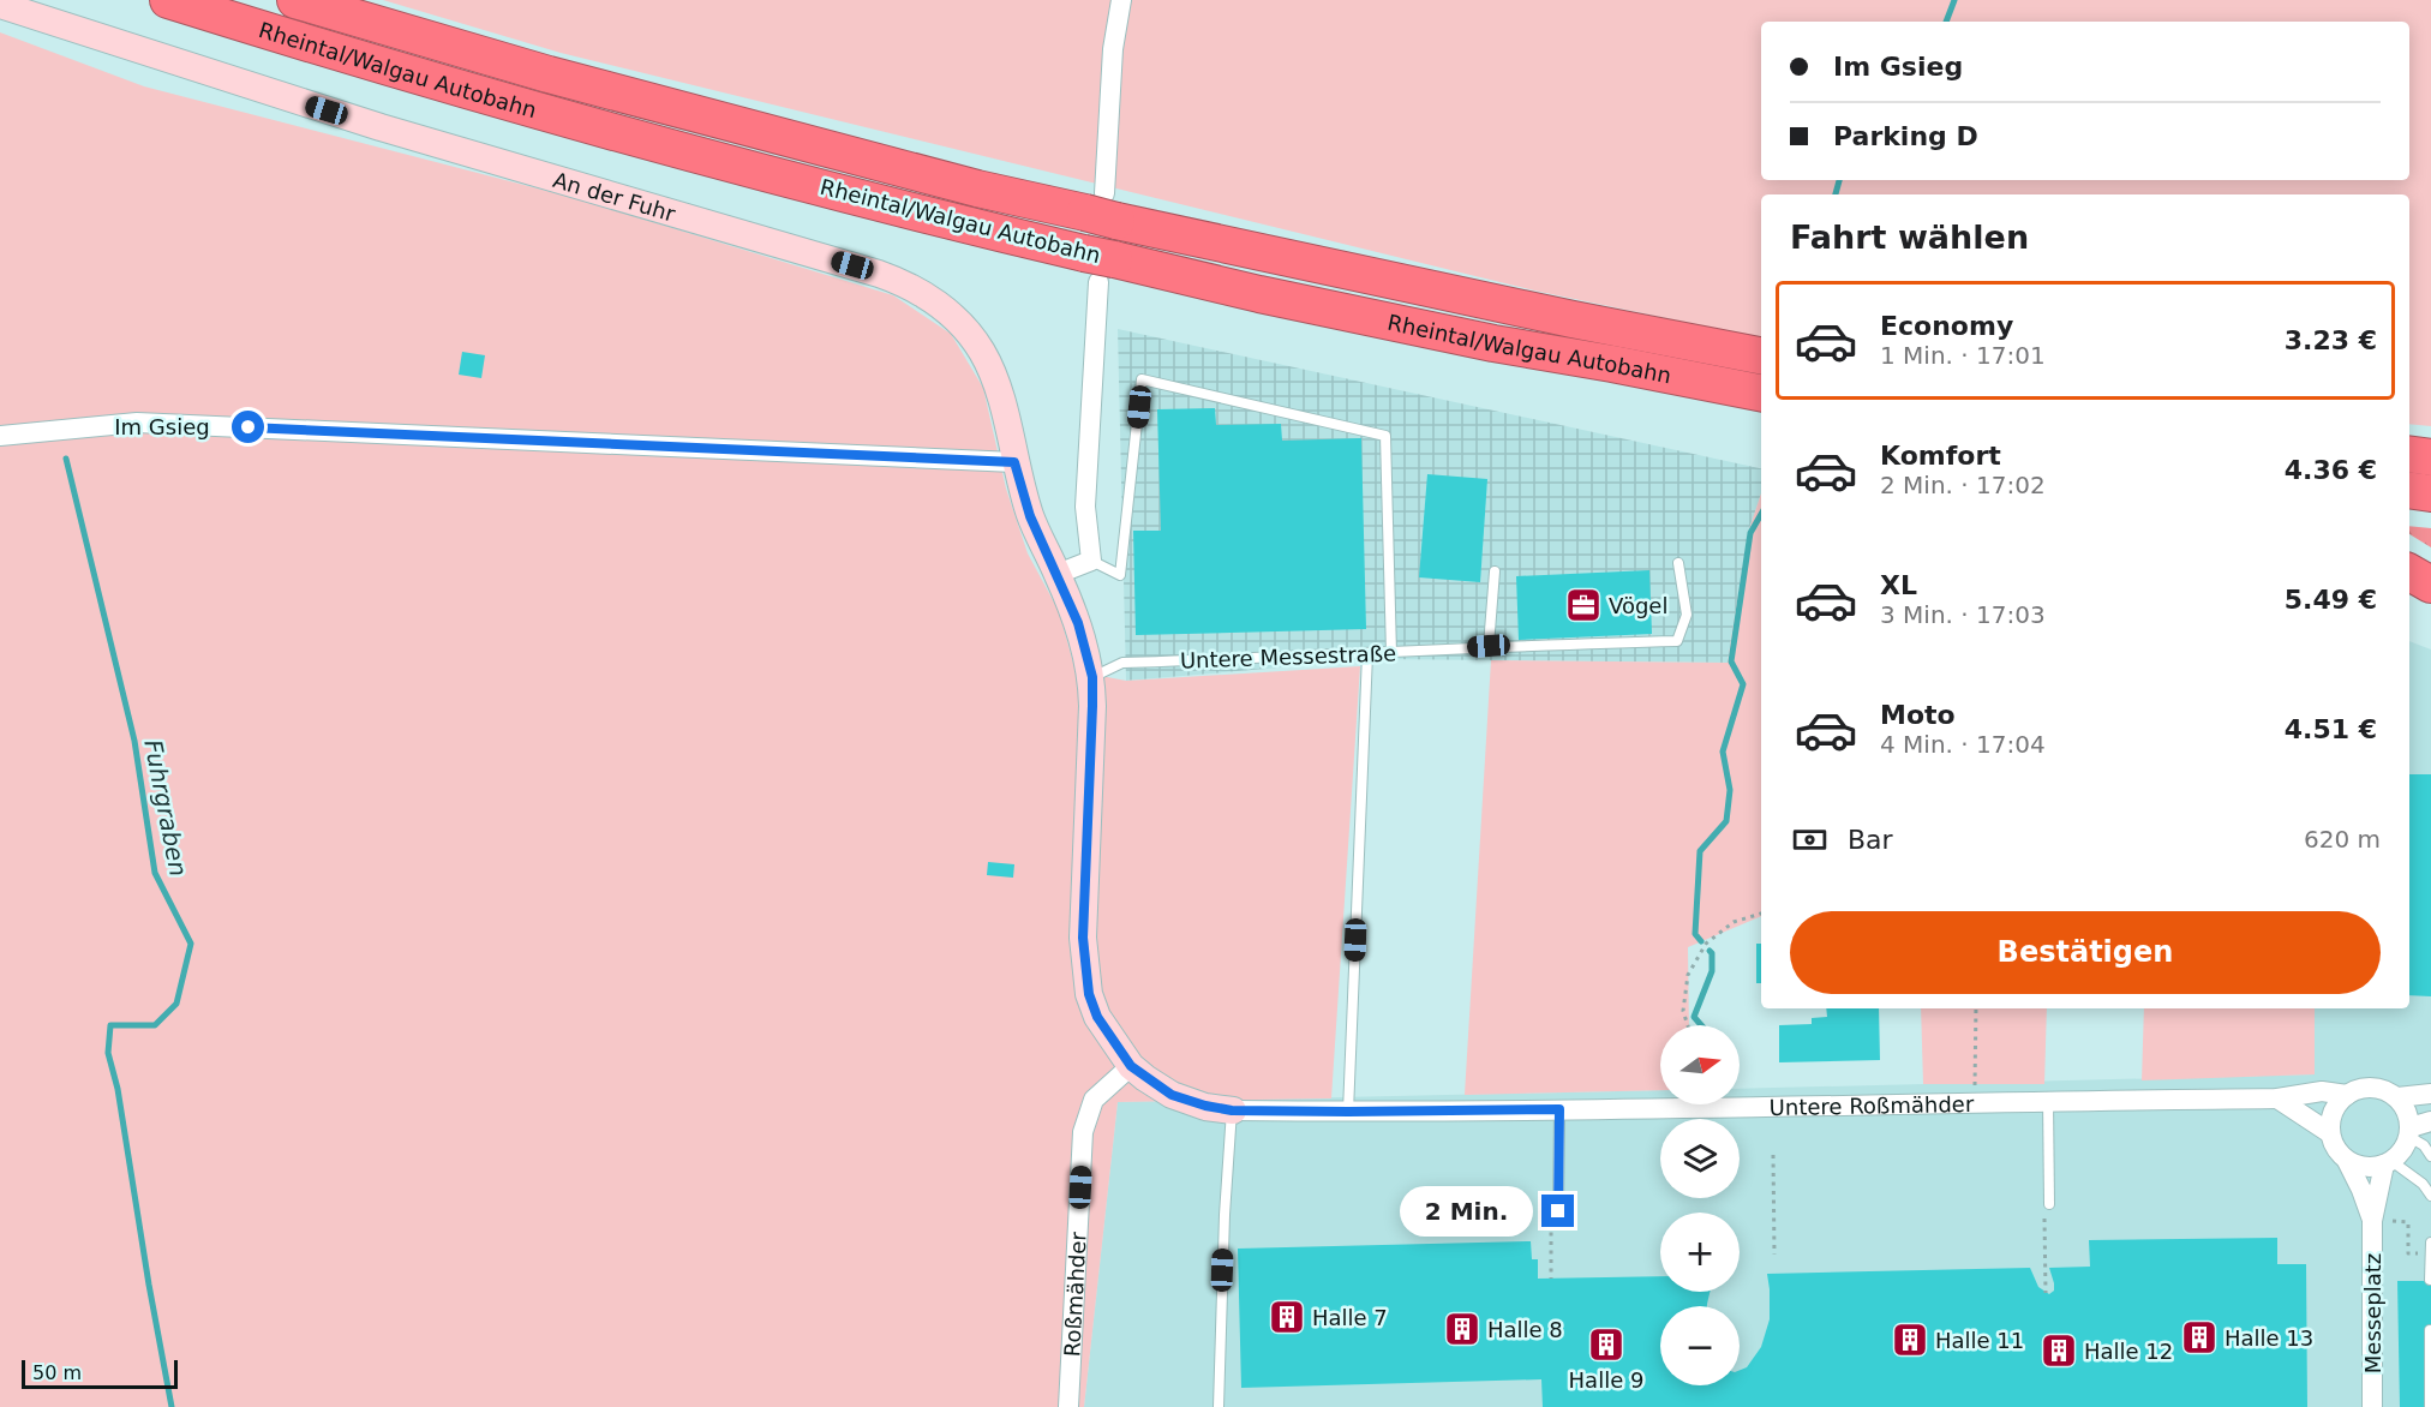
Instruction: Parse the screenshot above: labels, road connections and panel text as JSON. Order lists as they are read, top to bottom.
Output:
{
  "streets": {
    "highway": ["Rheintal/Walgau Autobahn"],
    "main road": ["An der Fuhr", "Untere Roßmähder"],
    "street": ["Im Gsieg", "Roßmähder", "Messeplatz"],
    "lane": ["Untere Messestraße"]
  },
  "crossings": [
    ["An der Fuhr", "Im Gsieg"],
    ["Untere Roßmähder", "Roßmähder"],
    ["Untere Roßmähder", "Messeplatz"]
  ],
  "water": ["Fuhrgraben"],
  "places": {
    "office": ["Vögel"],
    "building": [
      "Halle 7",
      "Halle 8",
      "Halle 13",
      "Halle 11",
      "Halle 9",
      "Halle 12"
    ]
  },
  "scale_bar": "50 m",
  "north": "right",
  "page": {
    "banner": ["Im Gsieg", "Parking D"],
    "heading": "Fahrt wählen",
    "list": [
      {
        "name": "Economy",
        "note": "1 Min. · 17:01",
        "value": "3.23 €"
      },
      {
        "name": "Komfort",
        "note": "2 Min. · 17:02",
        "value": "4.36 €"
      },
      {
        "name": "XL",
        "note": "3 Min. · 17:03",
        "value": "5.49 €"
      },
      {
        "name": "Moto",
        "note": "4 Min. · 17:04",
        "value": "4.51 €"
      }
    ],
    "pay": ["Bar", "620 m"],
    "buttons": "Bestätigen",
    "map_buttons": ["+", "−"],
    "bubble": "2 Min.",
    "scale": "50 m"
  }
}
